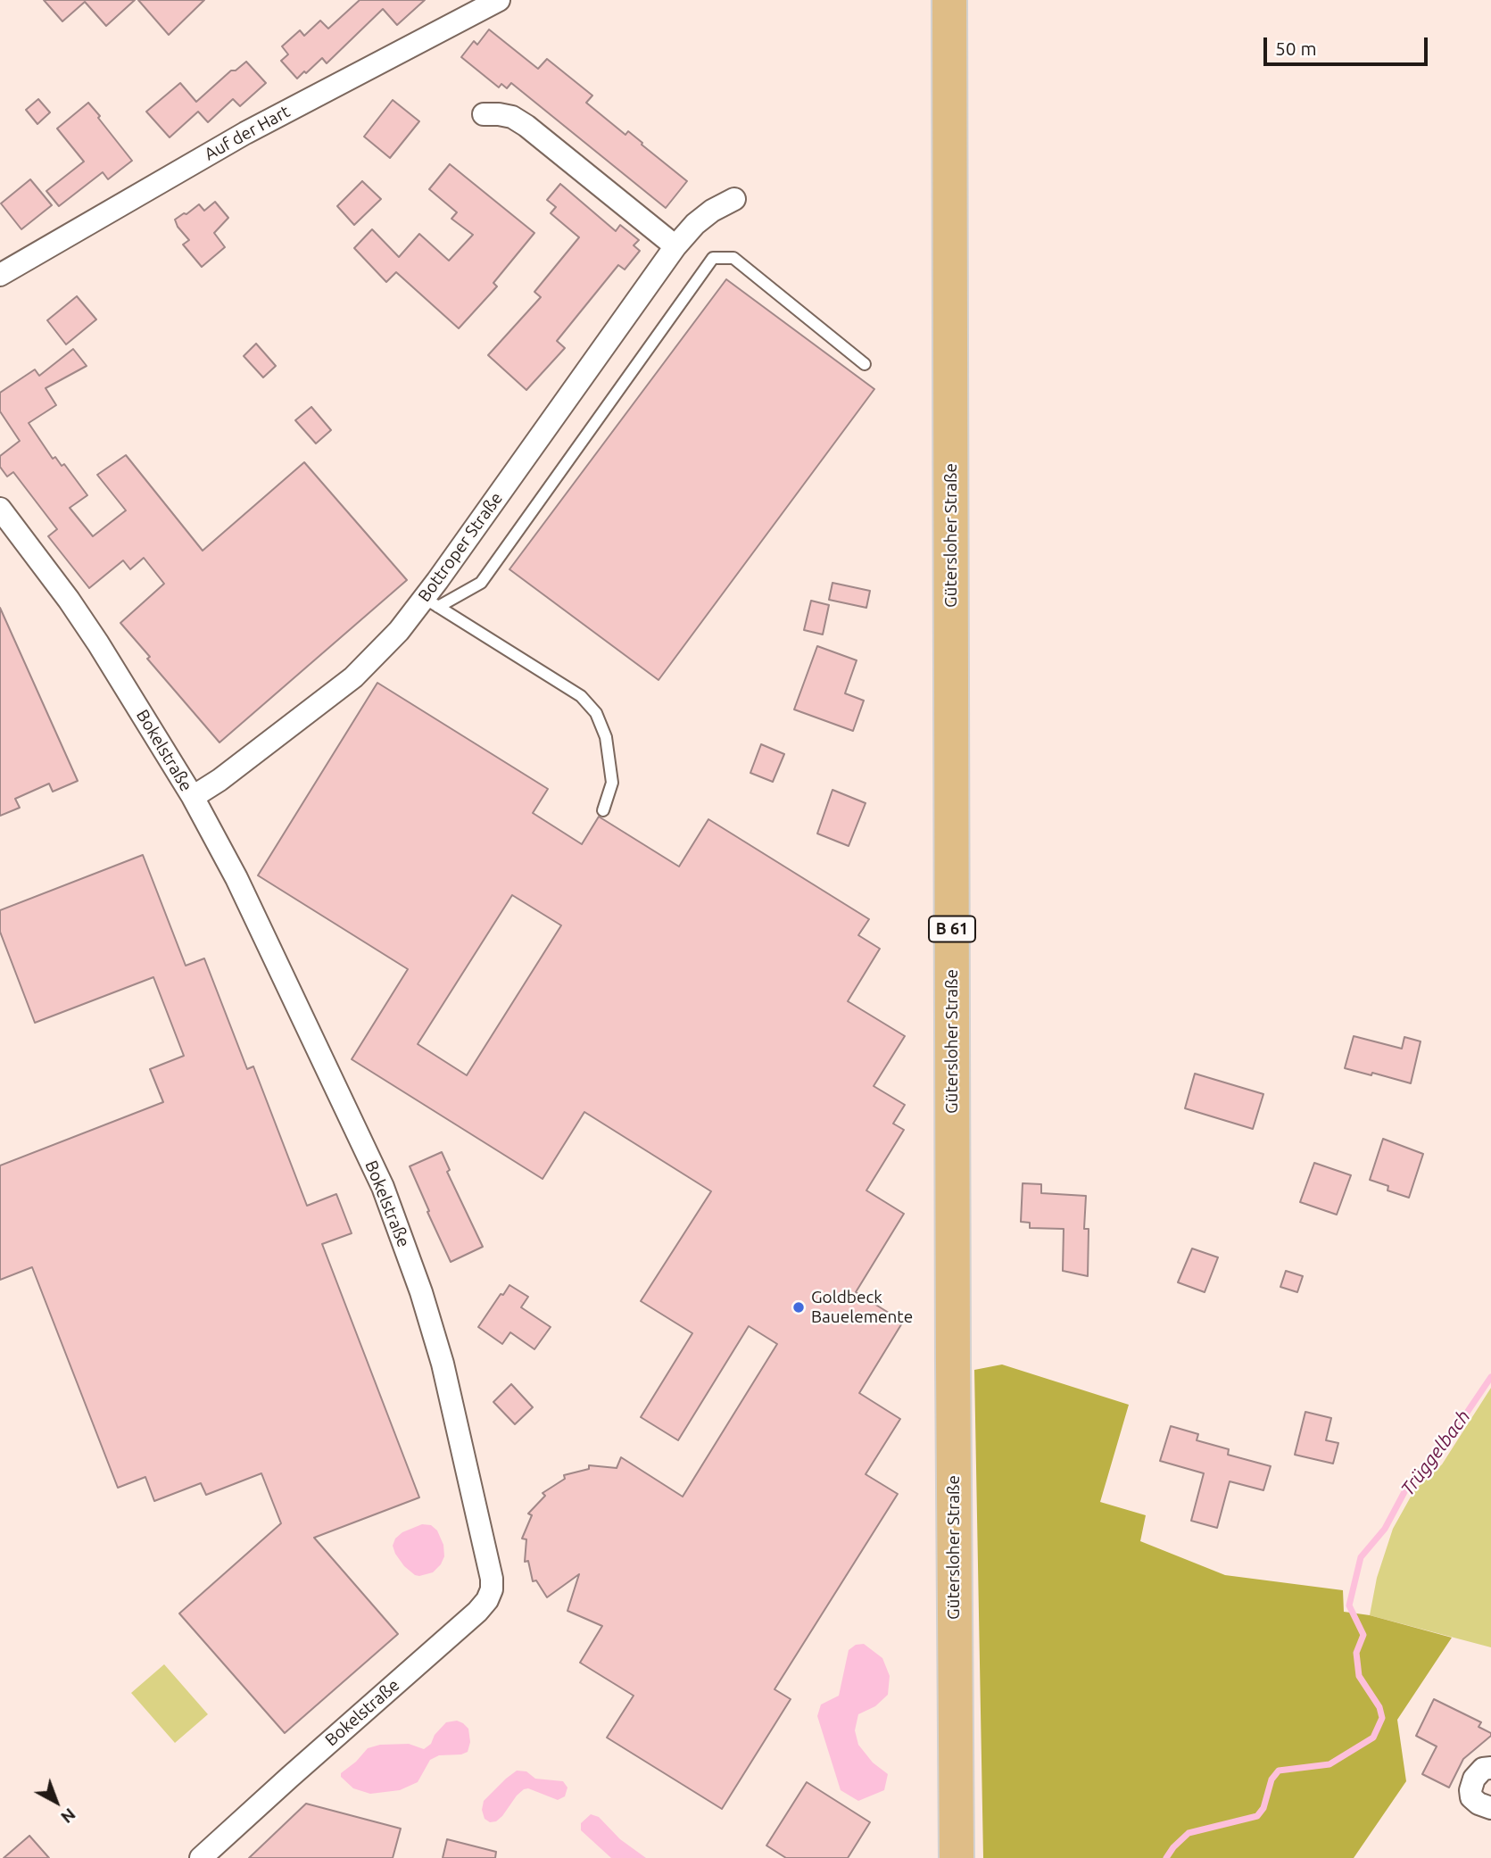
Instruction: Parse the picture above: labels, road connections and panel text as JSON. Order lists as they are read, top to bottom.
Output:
{
  "streets": {
    "main road": ["Gütersloher Straße", "B 61"],
    "street": ["Auf der Hart", "Bottroper Straße", "Bokelstraße"]
  },
  "crossings": [
    ["Bottroper Straße", "Bokelstraße"]
  ],
  "water": ["Trüggelbach"],
  "places": ["Goldbeck Bauelemente"],
  "scale_bar": "50 m",
  "north": "bottom right"
}
